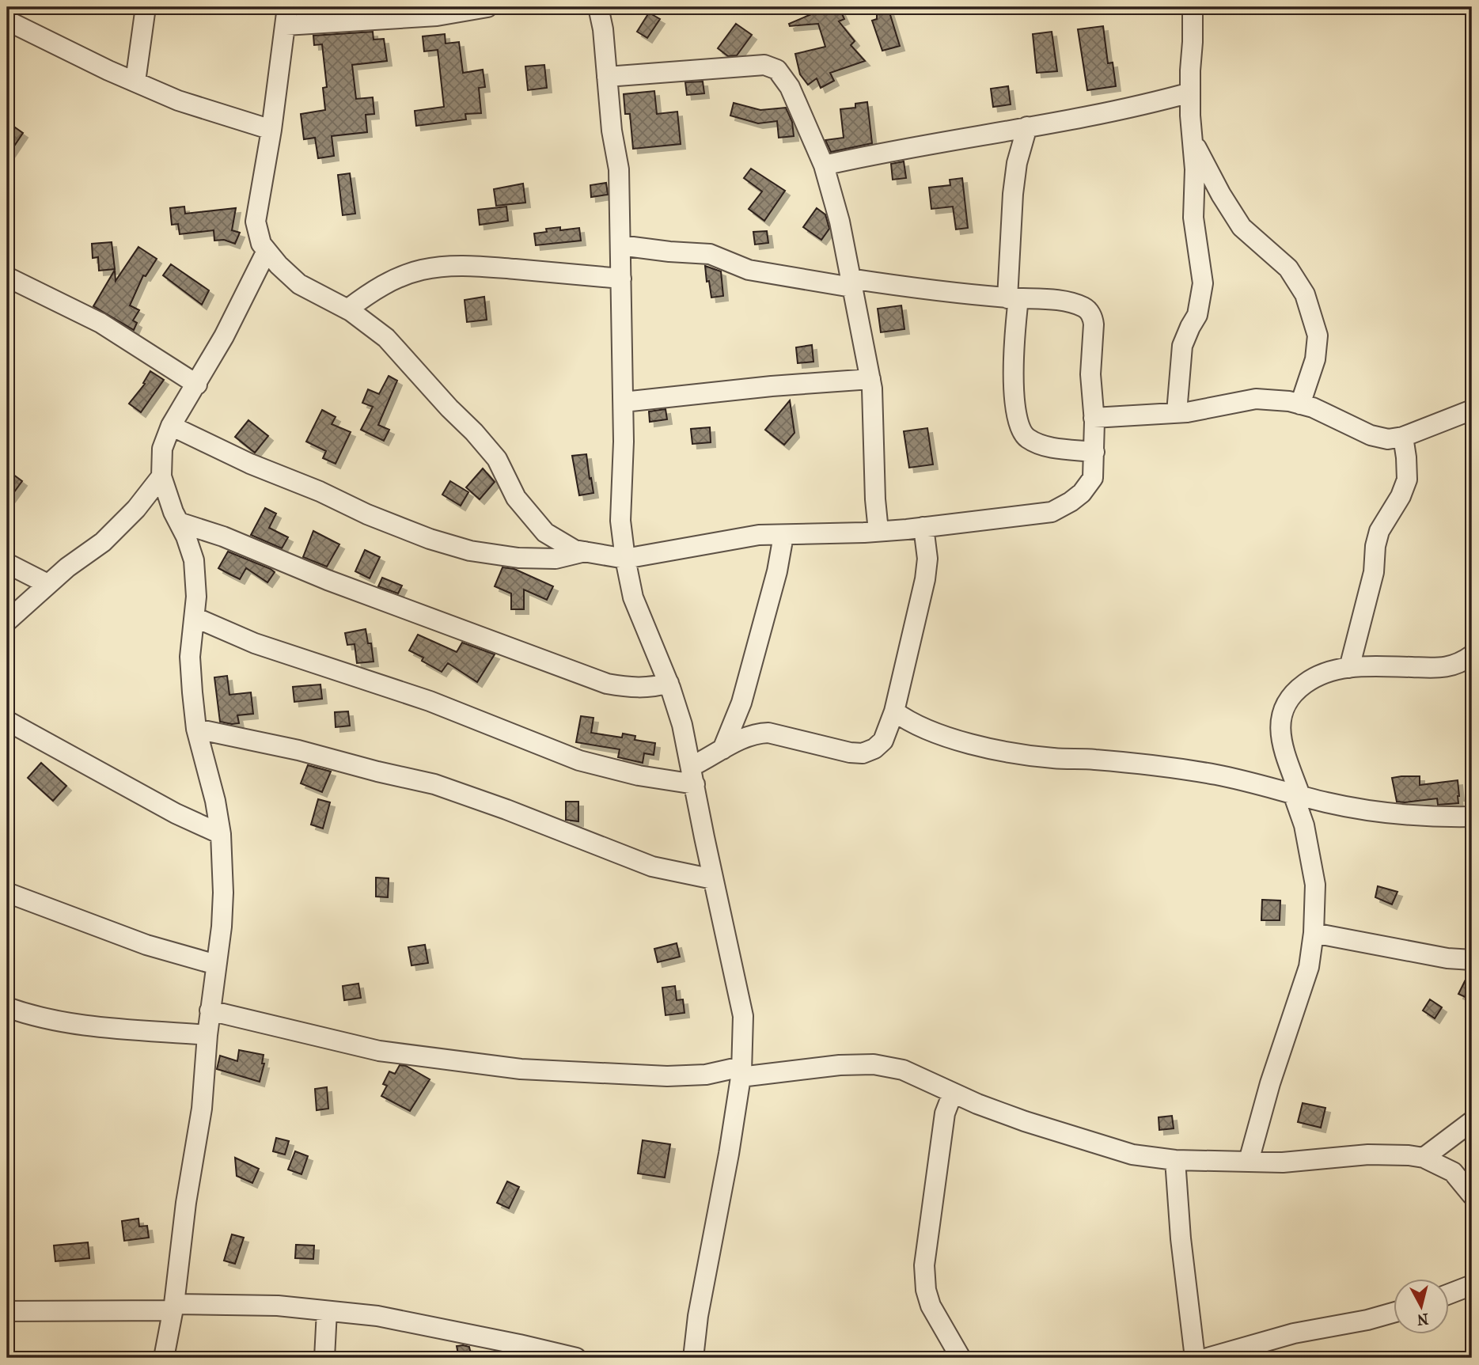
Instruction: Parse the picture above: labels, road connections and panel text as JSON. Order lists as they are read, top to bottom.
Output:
{
  "north": "bottom"
}
